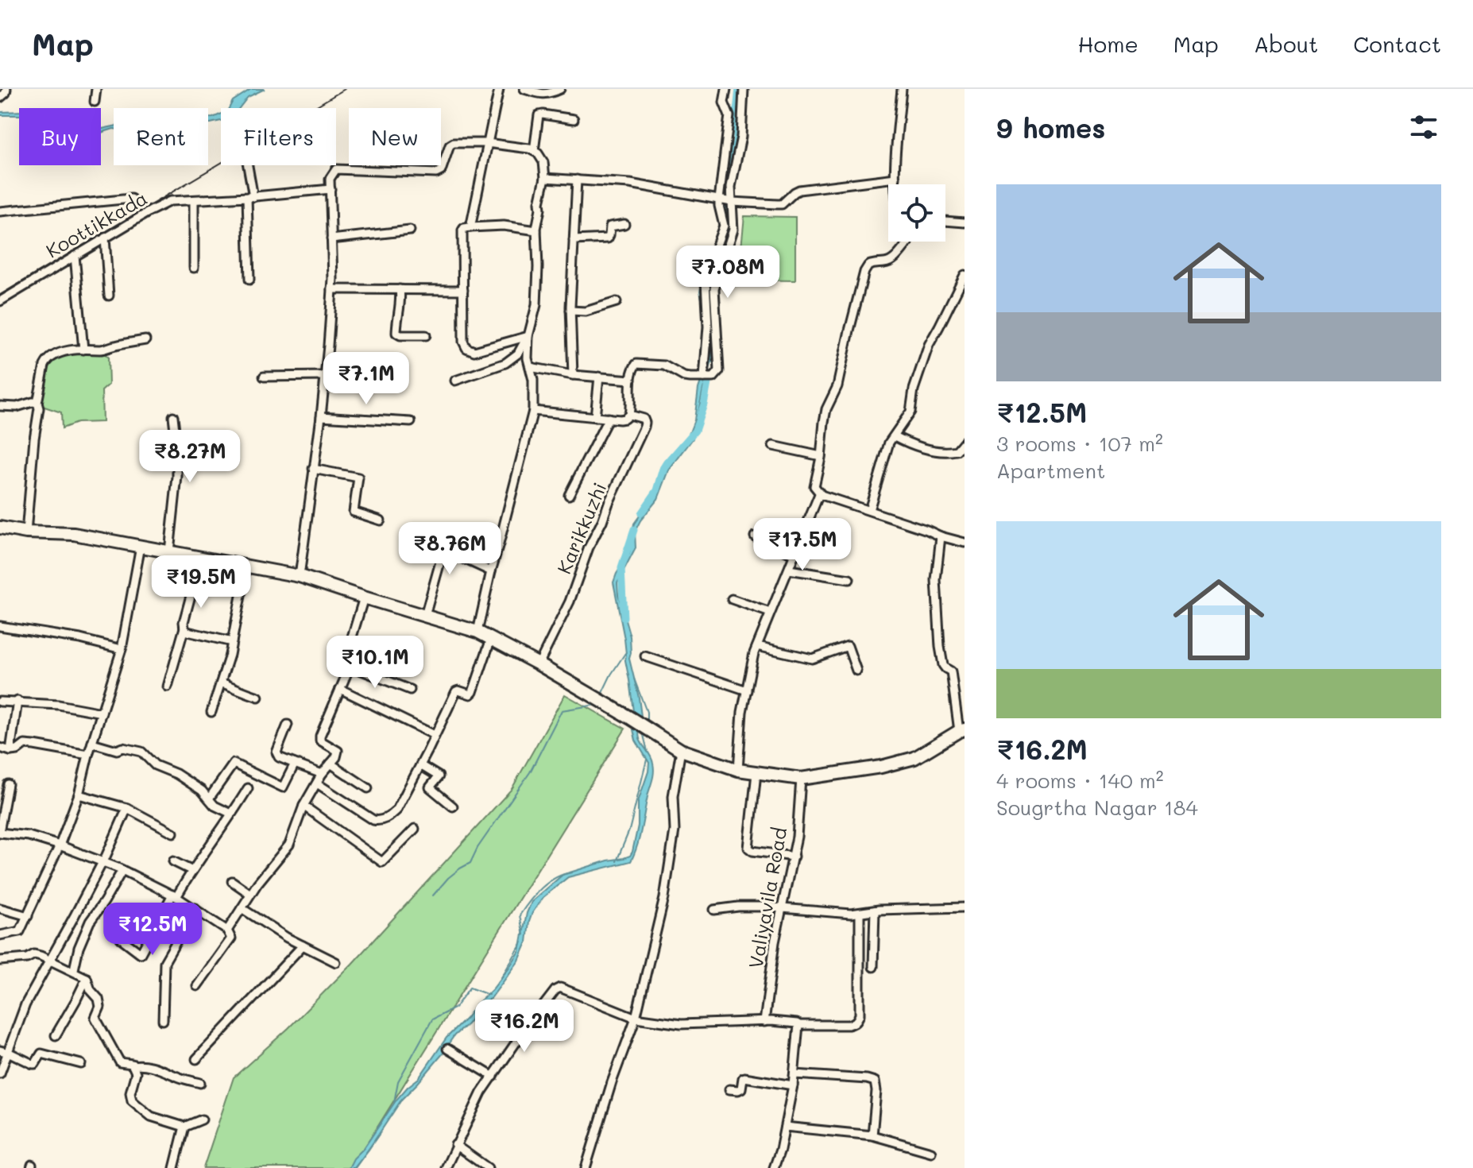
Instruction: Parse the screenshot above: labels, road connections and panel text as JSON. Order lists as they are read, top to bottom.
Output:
{
  "streets": {
    "street": ["Koottikkada", "Karikkuzhi", "Valiyavila Road"]
  },
  "page": {
    "header": "Map",
    "nav": [
      "Home",
      "Map",
      "About",
      "Contact"
    ],
    "heading": "9 homes",
    "chip": [
      "Buy",
      "Rent",
      "Filters",
      "New"
    ],
    "list": [
      {
        "name": "₹12.5M",
        "note": "3 rooms · 107 m² · Apartment"
      },
      {
        "name": "₹16.2M",
        "note": "4 rooms · 140 m² · Sougrtha Nagar 184"
      }
    ],
    "price": [
      "₹7.08M",
      "₹7.1M",
      "₹8.27M",
      "₹17.5M",
      "₹8.76M",
      "₹19.5M",
      "₹10.1M",
      "₹12.5M",
      "₹16.2M"
    ]
  }
}
